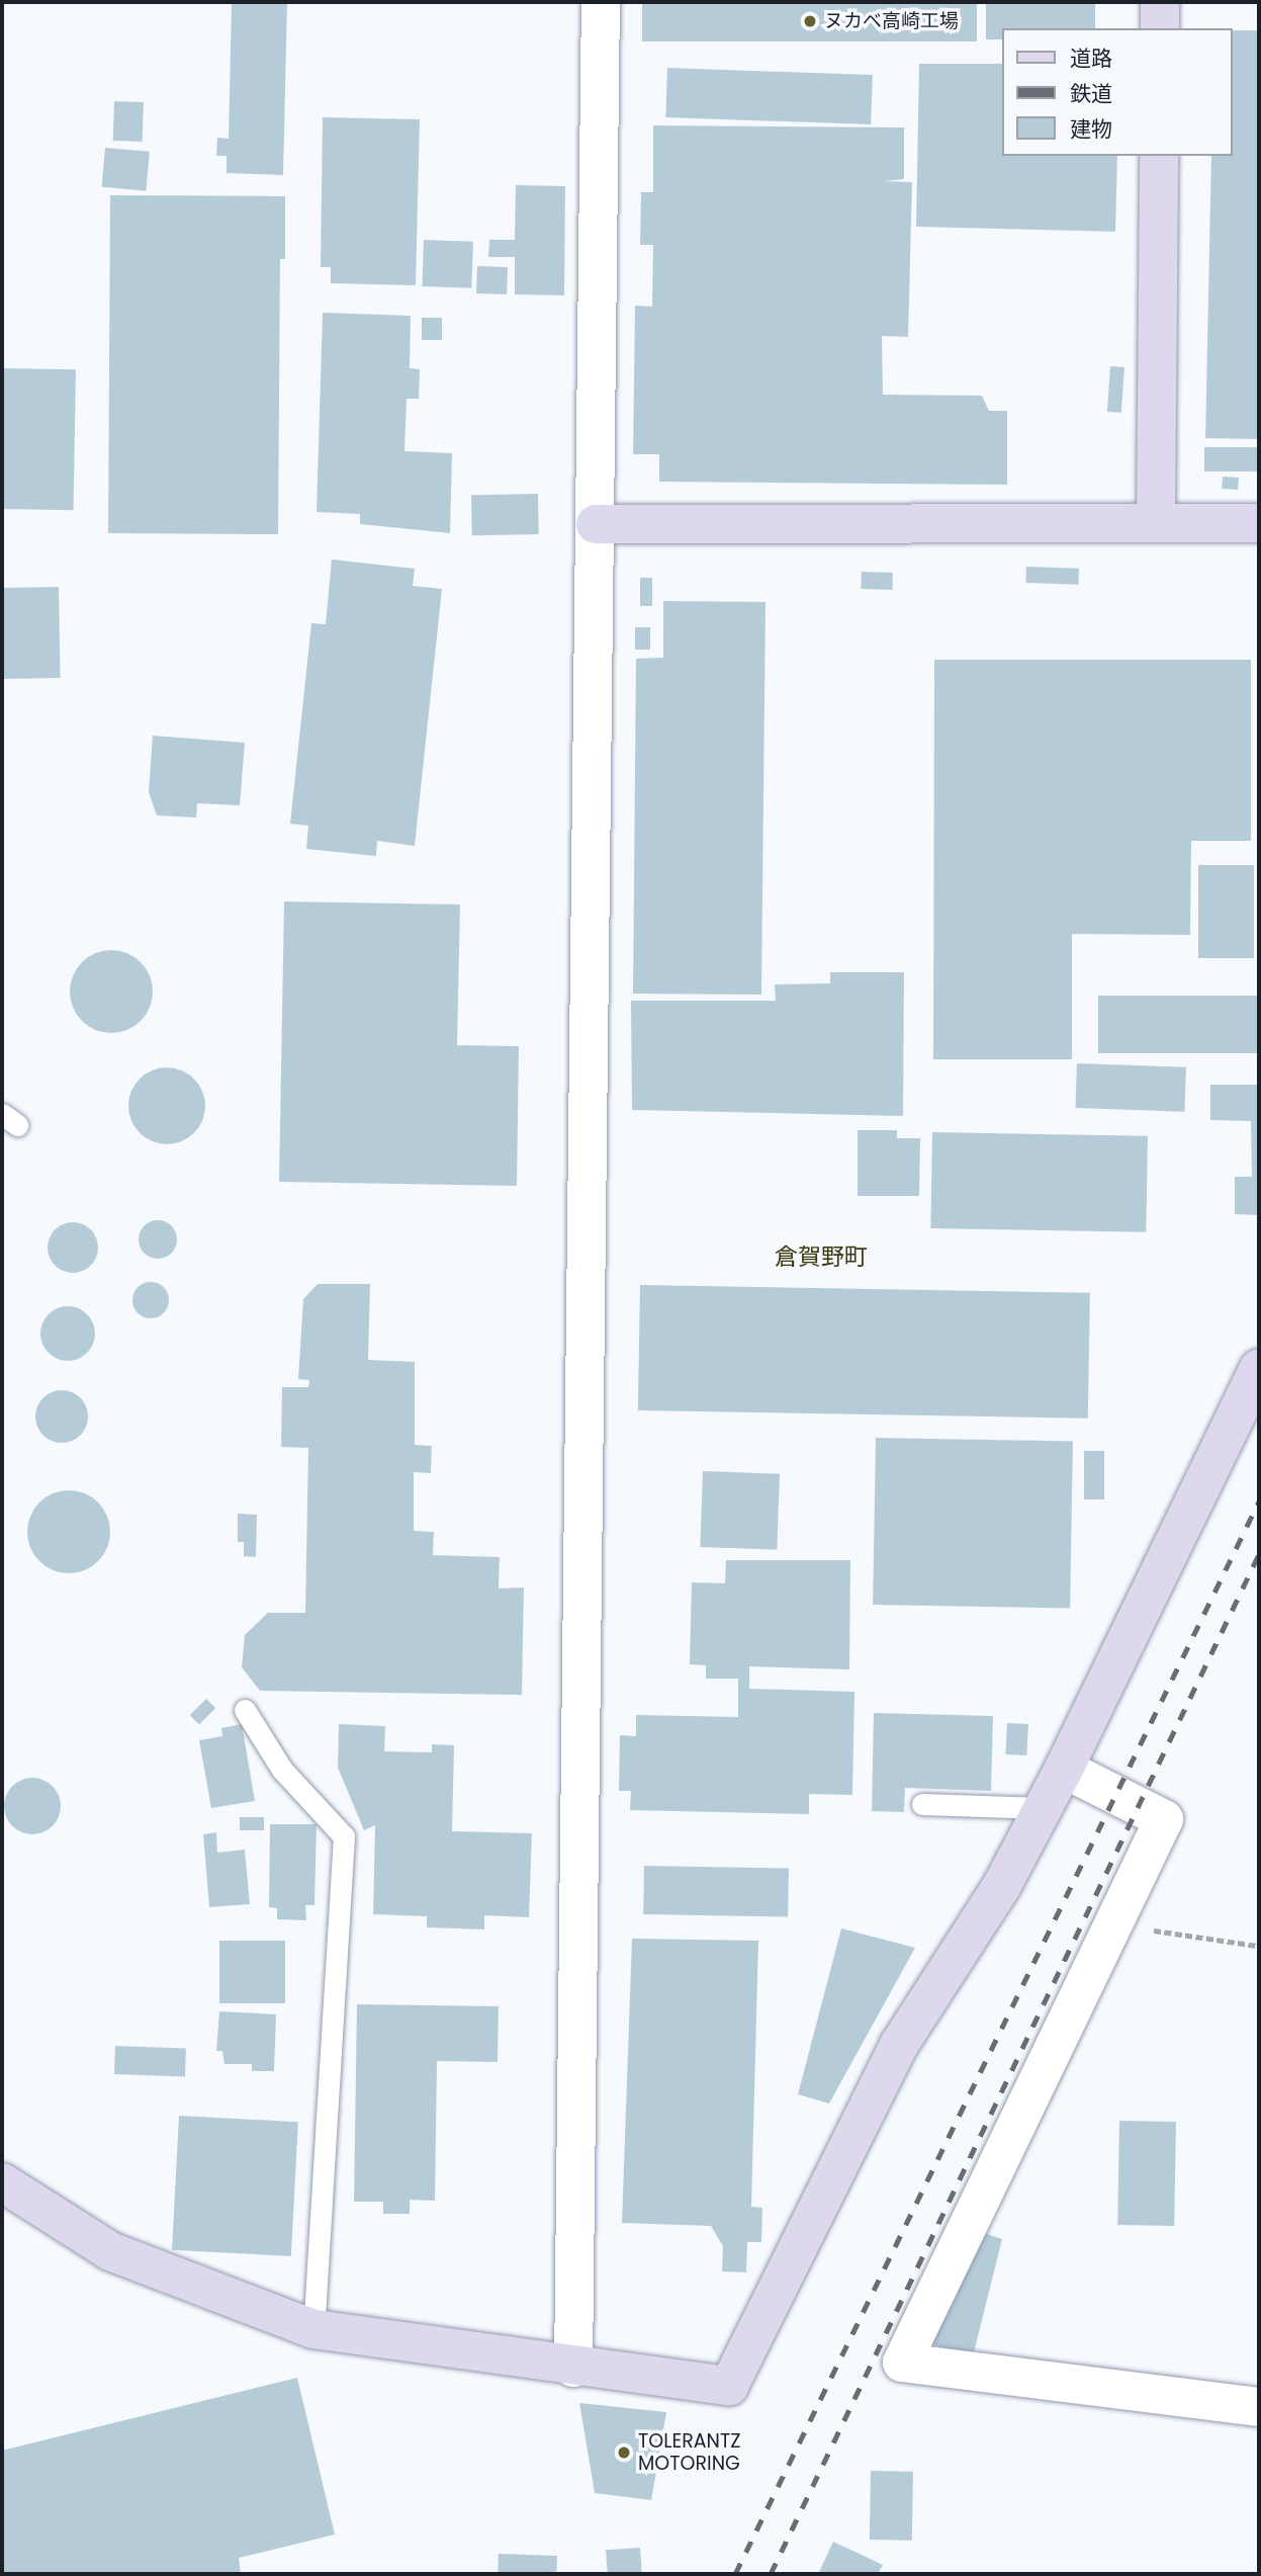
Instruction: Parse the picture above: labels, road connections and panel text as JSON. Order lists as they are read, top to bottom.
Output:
{
  "districts": ["倉賀野町"],
  "places": ["ヌカべ高崎工場", "TOLERANTZ MOTORING"],
  "legend": ["道路", "鉄道", "建物"]
}
